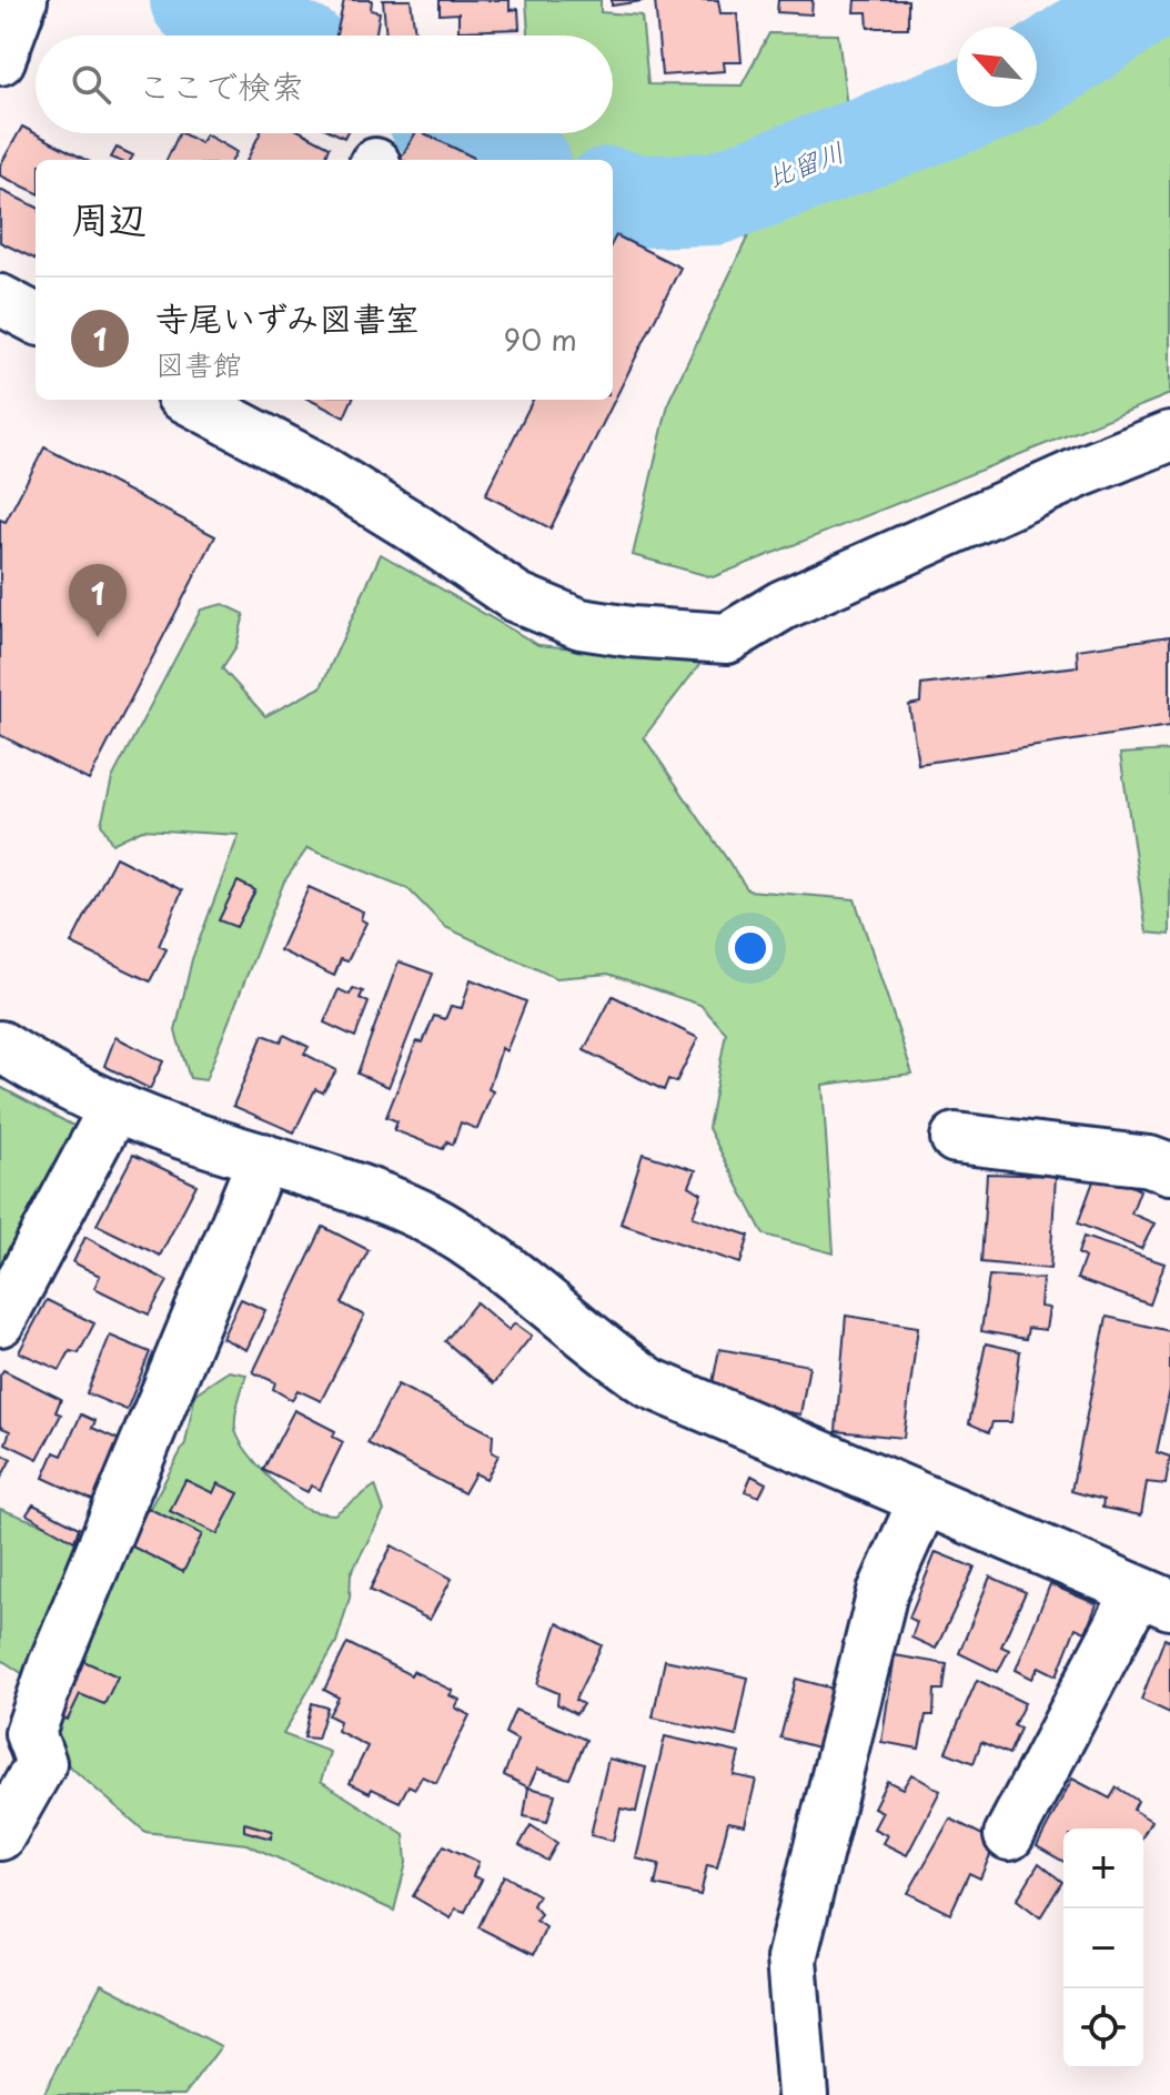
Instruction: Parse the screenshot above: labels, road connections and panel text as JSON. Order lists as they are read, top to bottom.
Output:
{
  "water": ["比留川"],
  "north": "top left",
  "page": {
    "search": "ここで検索",
    "heading": "周辺",
    "list": [
      {
        "mark": "1",
        "name": "寺尾いずみ図書室",
        "note": "図書館",
        "value": "90 m"
      }
    ],
    "pins": "1",
    "map_buttons": ["+", "−"]
  }
}
